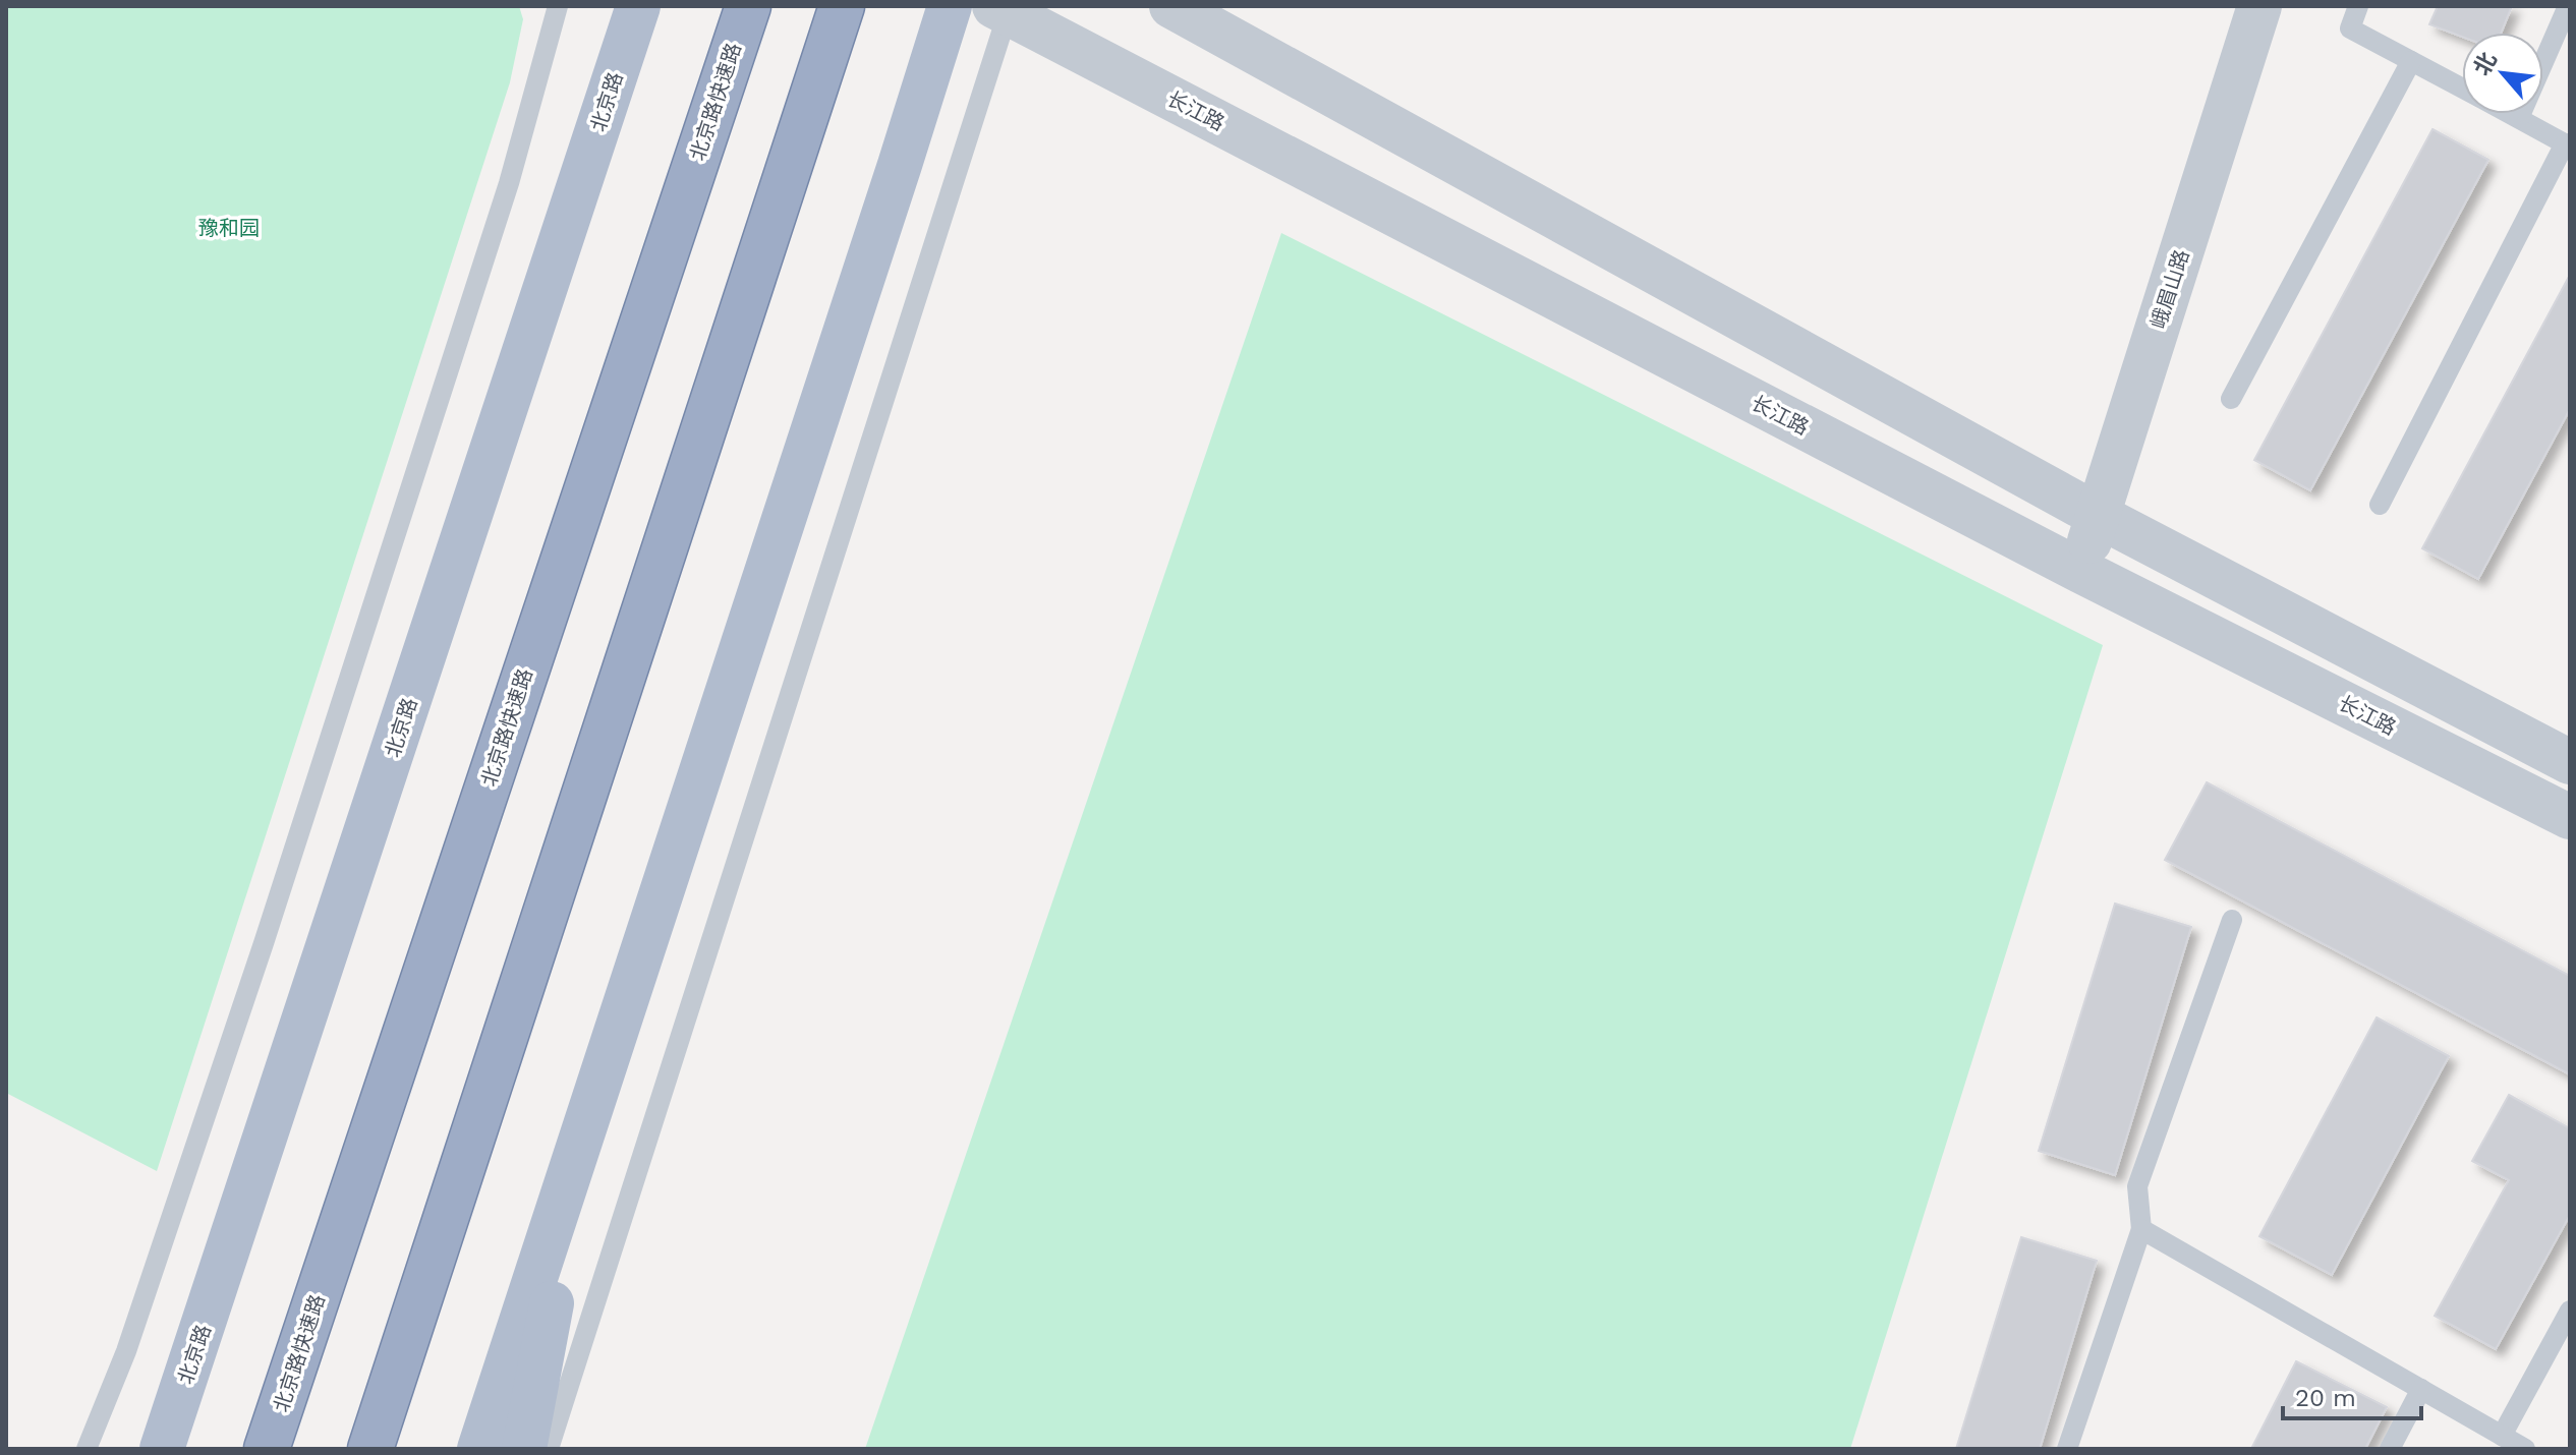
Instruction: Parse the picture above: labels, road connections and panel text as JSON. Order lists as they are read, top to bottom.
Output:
{
  "streets": {
    "highway": ["北京路快速路"],
    "main road": ["北京路"],
    "street": ["长江路", "峨眉山路"]
  },
  "crossings": [
    ["长江路", "峨眉山路"]
  ],
  "parks": ["豫和园"],
  "scale_bar": "20 m",
  "north": "top left"
}
